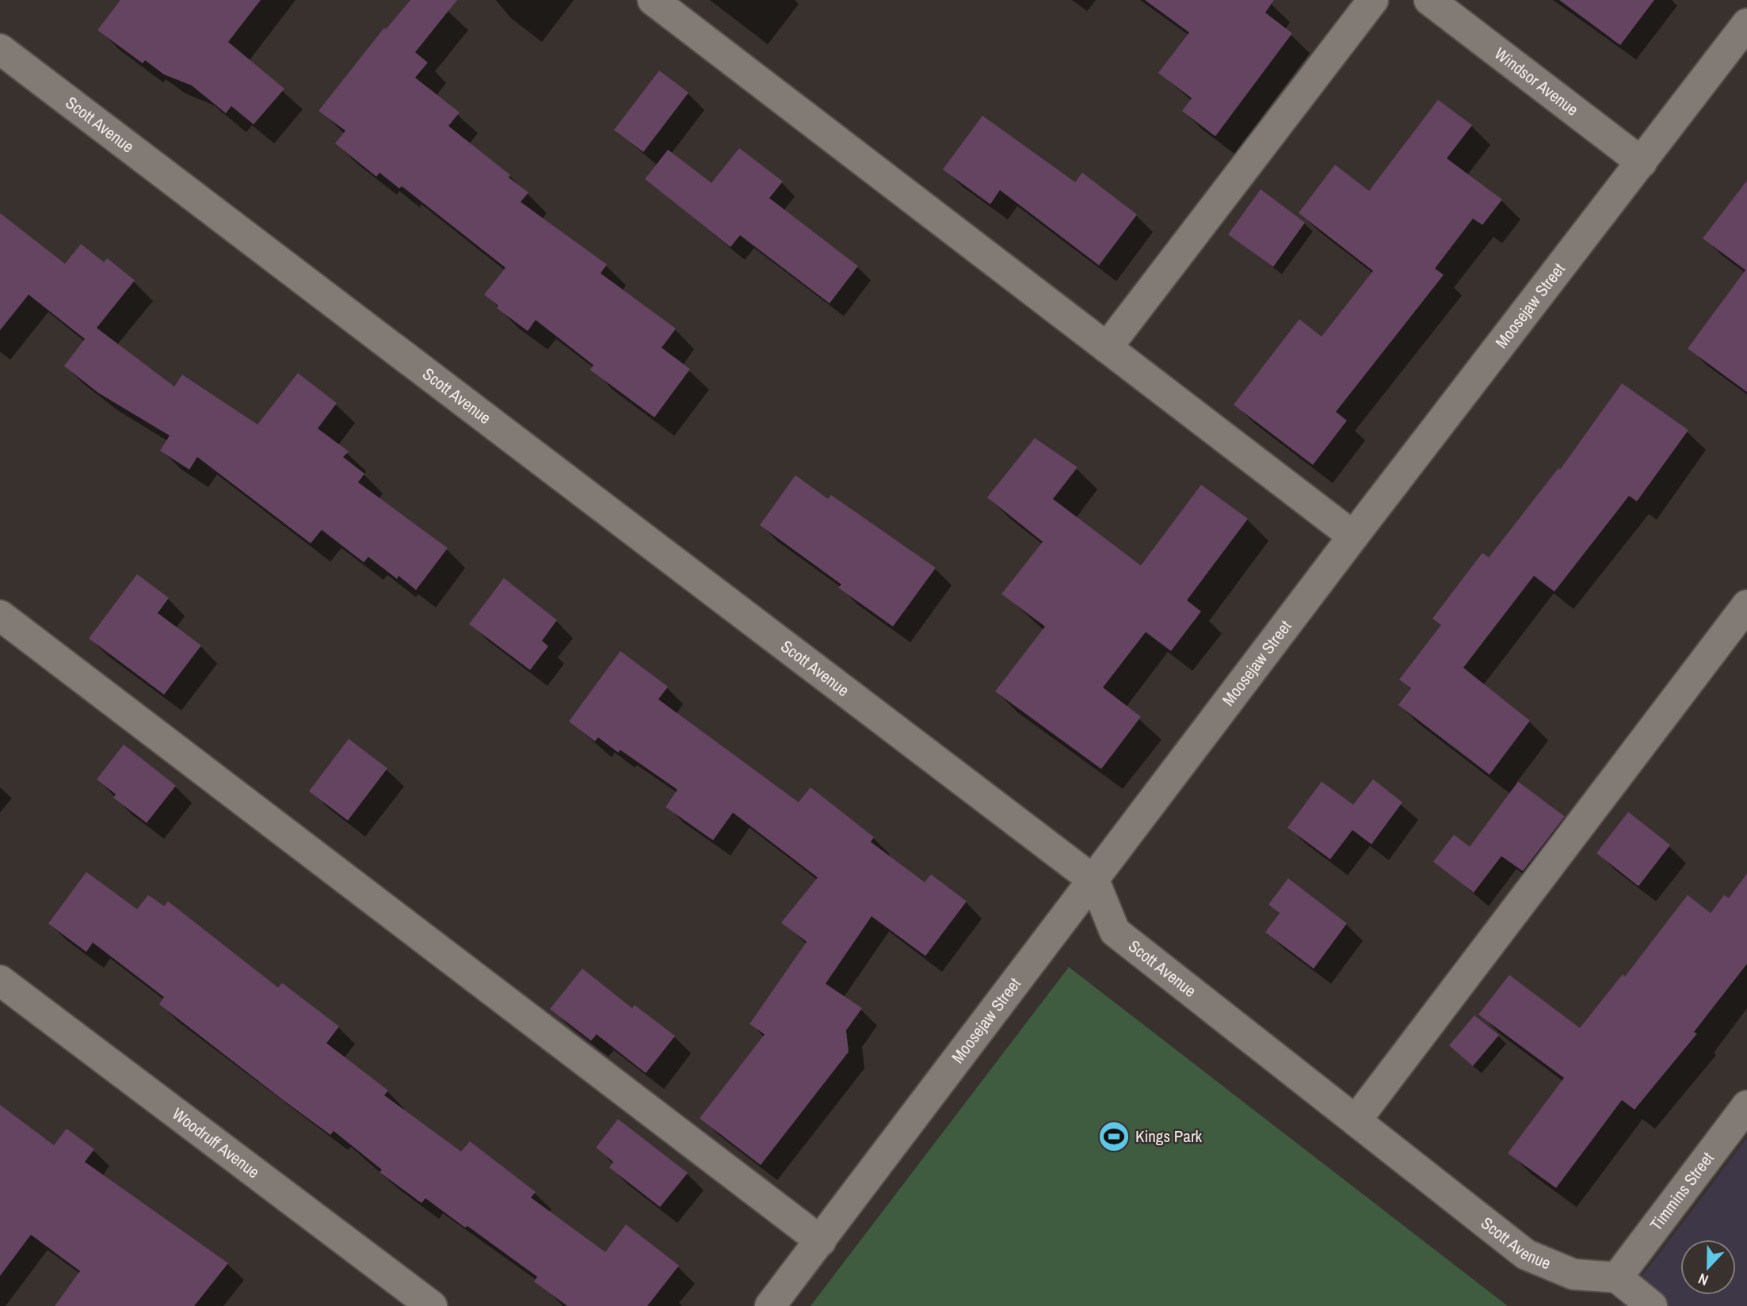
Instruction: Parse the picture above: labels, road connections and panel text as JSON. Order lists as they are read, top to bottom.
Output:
{
  "streets": {
    "street": [
      "Windsor Avenue",
      "Scott Avenue",
      "Moosejaw Street",
      "Woodruff Avenue",
      "Timmins Street"
    ]
  },
  "crossings": [
    ["Windsor Avenue", "Moosejaw Street"],
    ["Scott Avenue", "Moosejaw Street"],
    ["Scott Avenue", "Timmins Street"]
  ],
  "places": {
    "sports": ["Kings Park"]
  },
  "north": "bottom"
}
